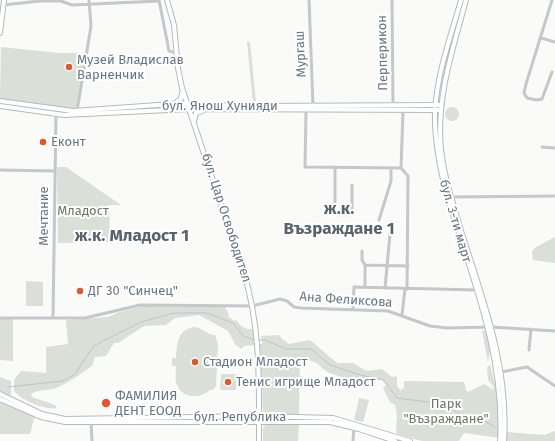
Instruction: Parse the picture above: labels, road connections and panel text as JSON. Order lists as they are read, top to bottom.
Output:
{
  "streets": {
    "street": [
      "Перперикон",
      "Мургаш",
      "бул. Янош Хунияди",
      "Мечтание",
      "бул. Цар Освободител",
      "бул. 3-ти март",
      "Ана Феликсова",
      "бул. Република"
    ]
  },
  "crossings": [
    ["Перперикон", "бул. Янош Хунияди"],
    ["Мургаш", "бул. Янош Хунияди"],
    ["бул. Янош Хунияди", "Мечтание"],
    ["бул. Янош Хунияди", "бул. Цар Освободител"],
    ["бул. Янош Хунияди", "бул. 3-ти март"],
    ["Мечтание", "Ана Феликсова"],
    ["бул. Цар Освободител", "Ана Феликсова"],
    ["бул. Цар Освободител", "бул. Република"],
    ["бул. 3-ти март", "Ана Феликсова"]
  ],
  "districts": ["ж.к. Възраждане 1", "ж.к. Младост 1"],
  "parks": ["Младост", "Парк \"Възраждане\""],
  "places": [
    "Музей Владислав Варненчик",
    "Еконт",
    "ДГ 30 \"Синчец\"",
    "Стадион Младост",
    "Тенис игрище Младост",
    "ФАМИЛИЯ ДЕНТ ЕООД"
  ]
}
